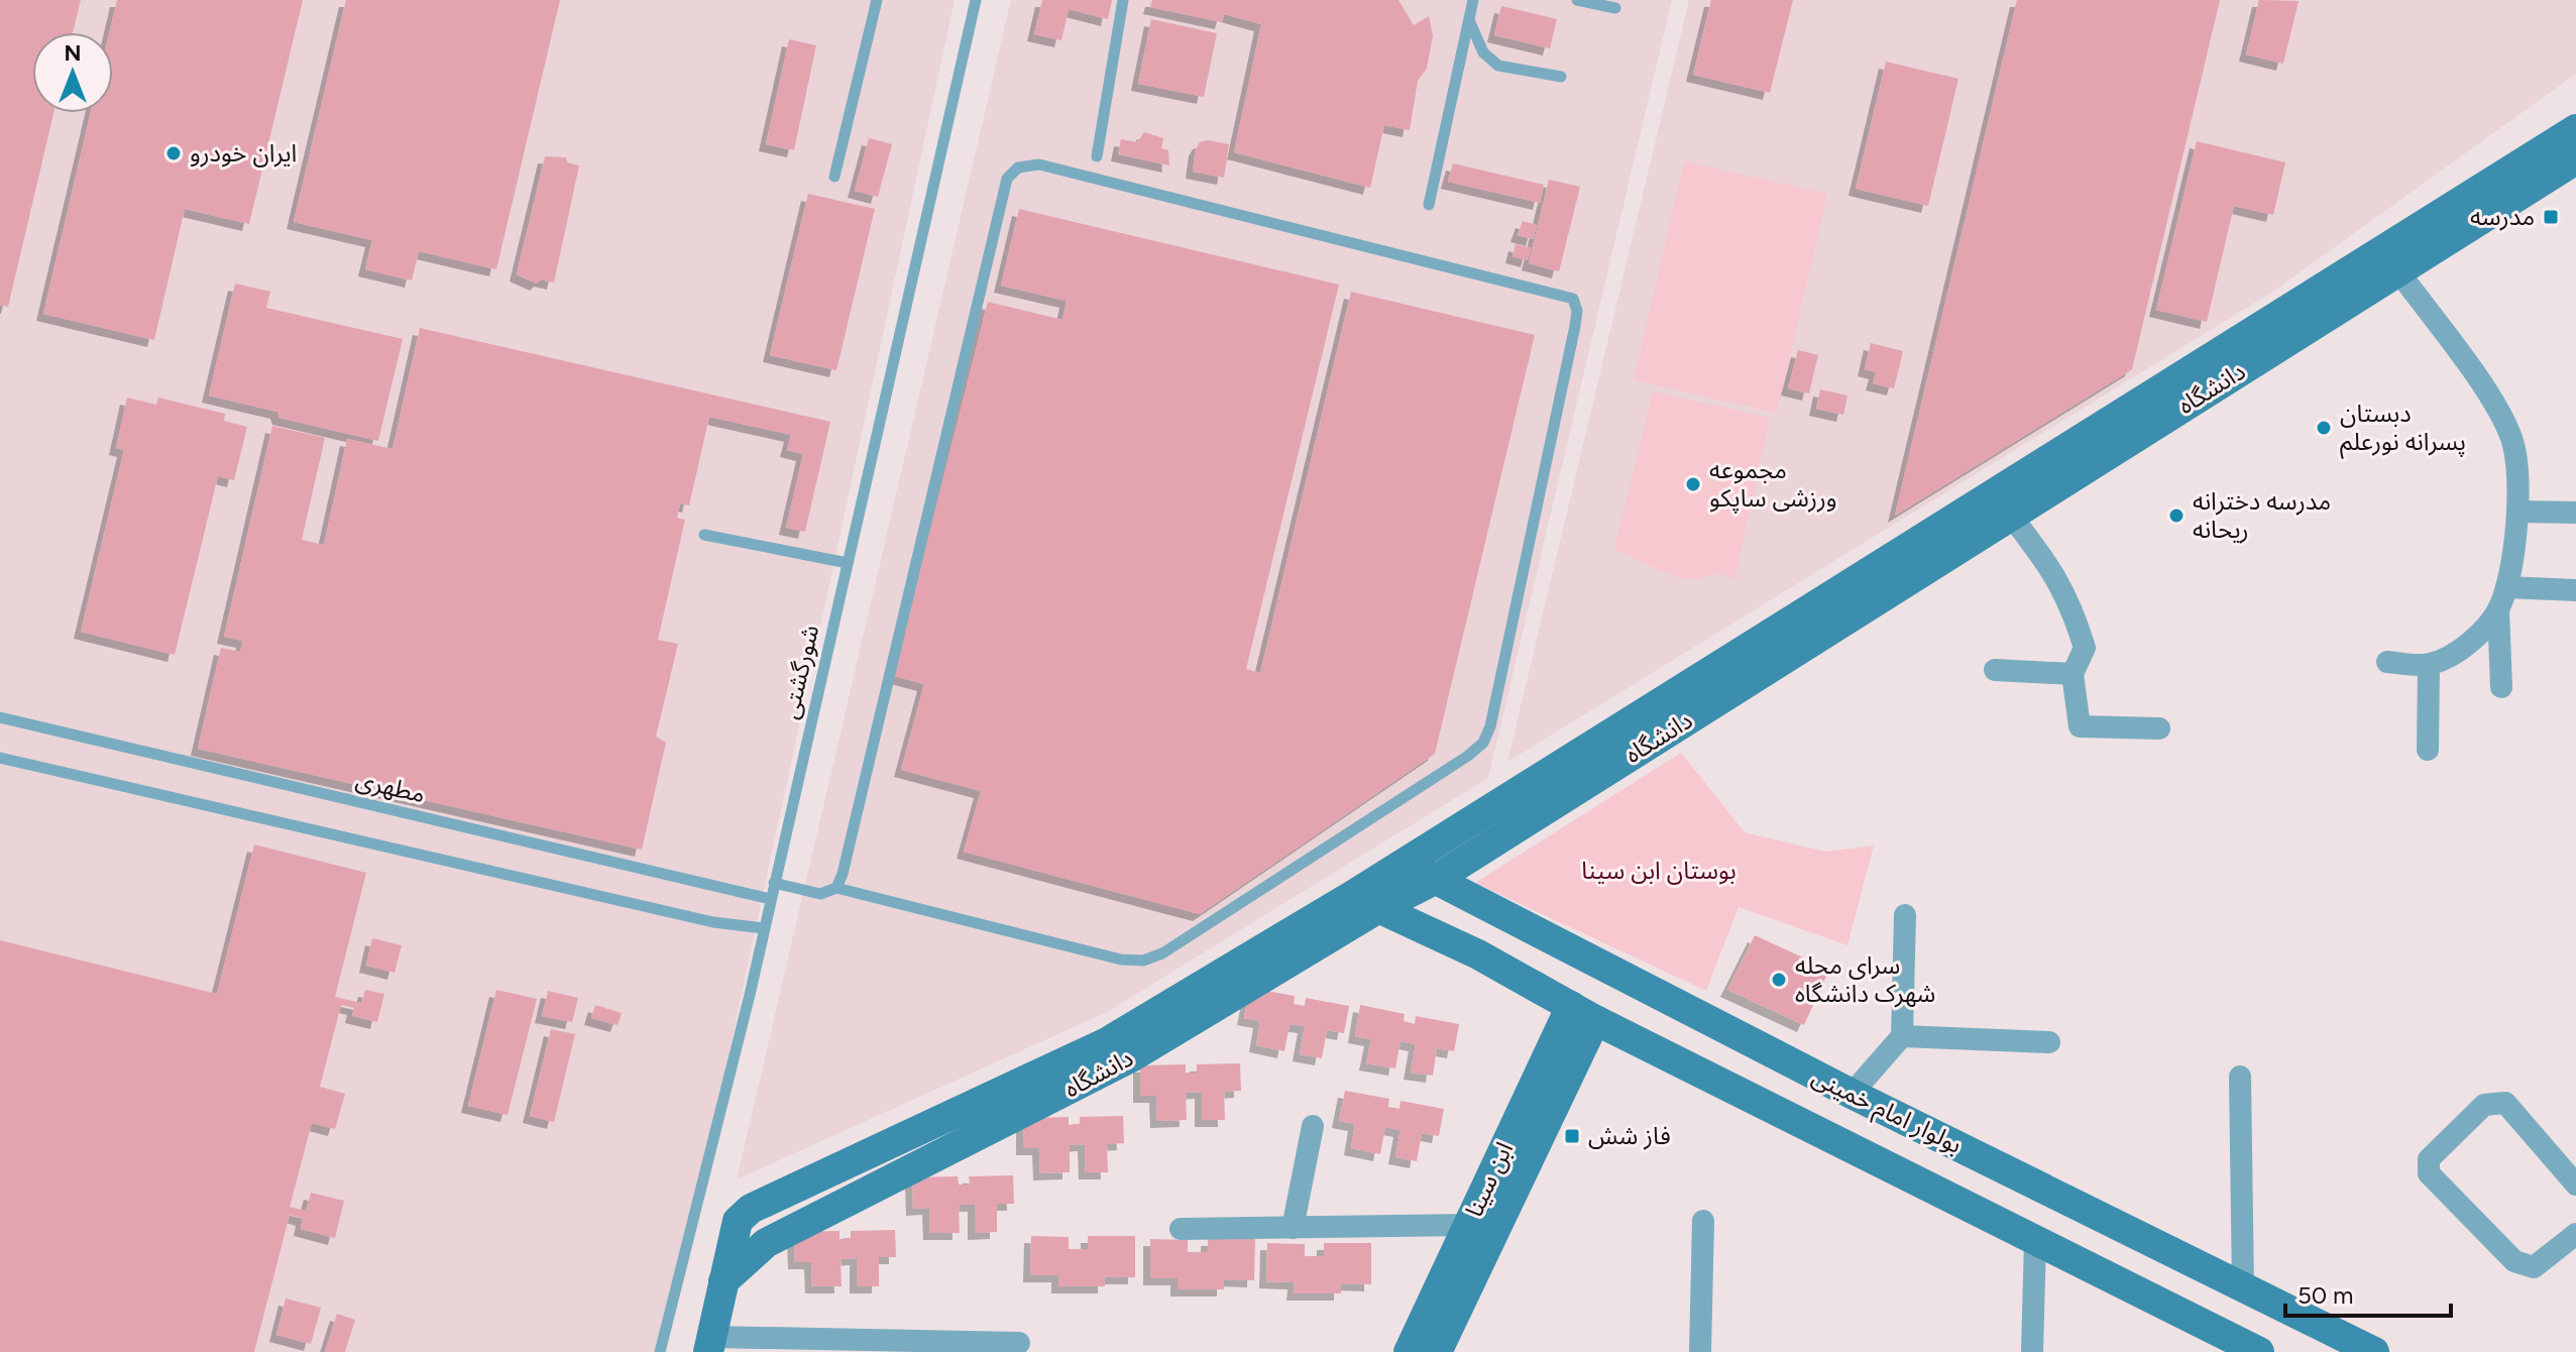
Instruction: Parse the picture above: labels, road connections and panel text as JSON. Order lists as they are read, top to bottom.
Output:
{
  "streets": {
    "street": ["دانشگاه", "بولوار امام خمینی", "ابن سینا"],
    "lane": ["شورگشتی", "مطهری"]
  },
  "crossings": [
    ["دانشگاه", "بولوار امام خمینی"],
    ["شورگشتی", "مطهری"],
    ["بولوار امام خمینی", "ابن سینا"]
  ],
  "parks": ["بوستان ابن سینا"],
  "places": {
    "other": [
      "ایران خودرو",
      "دبستان پسرانه نورعلم",
      "مجموعه ورزشی ساپکو",
      "مدرسه دخترانه ریحانه",
      "سرای محله شهرک دانشگاه"
    ],
    "transit": ["مدرسه", "فاز شش"]
  },
  "scale_bar": "50 m",
  "north": "top"
}
